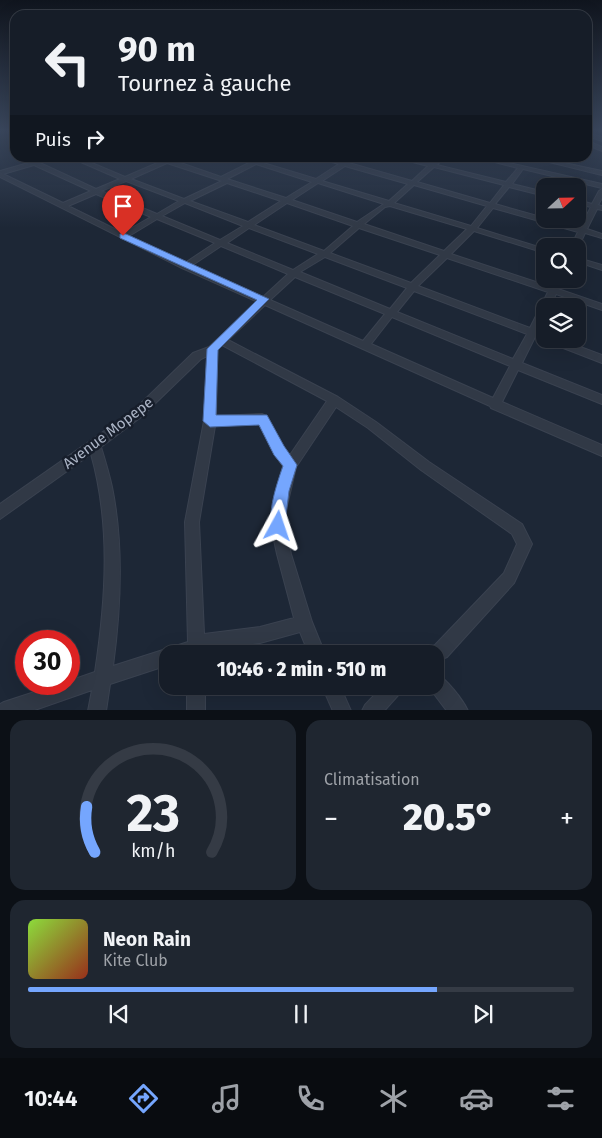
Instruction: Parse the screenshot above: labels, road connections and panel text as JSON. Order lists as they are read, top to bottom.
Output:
{
  "streets": {
    "street": ["Avenue Mopepe"]
  },
  "north": "right",
  "page": {
    "turn": ["90 m", "Tournez à gauche"],
    "then": "Puis",
    "limit": "30",
    "trip": "10:46 · 2 min · 510 m",
    "tile": "Climatisation",
    "heat": ["−", "20.5°", "+"],
    "song": ["Neon Rain", "Kite Club"],
    "tabs": "10:44",
    "gauge": ["23", "km/h"]
  }
}
